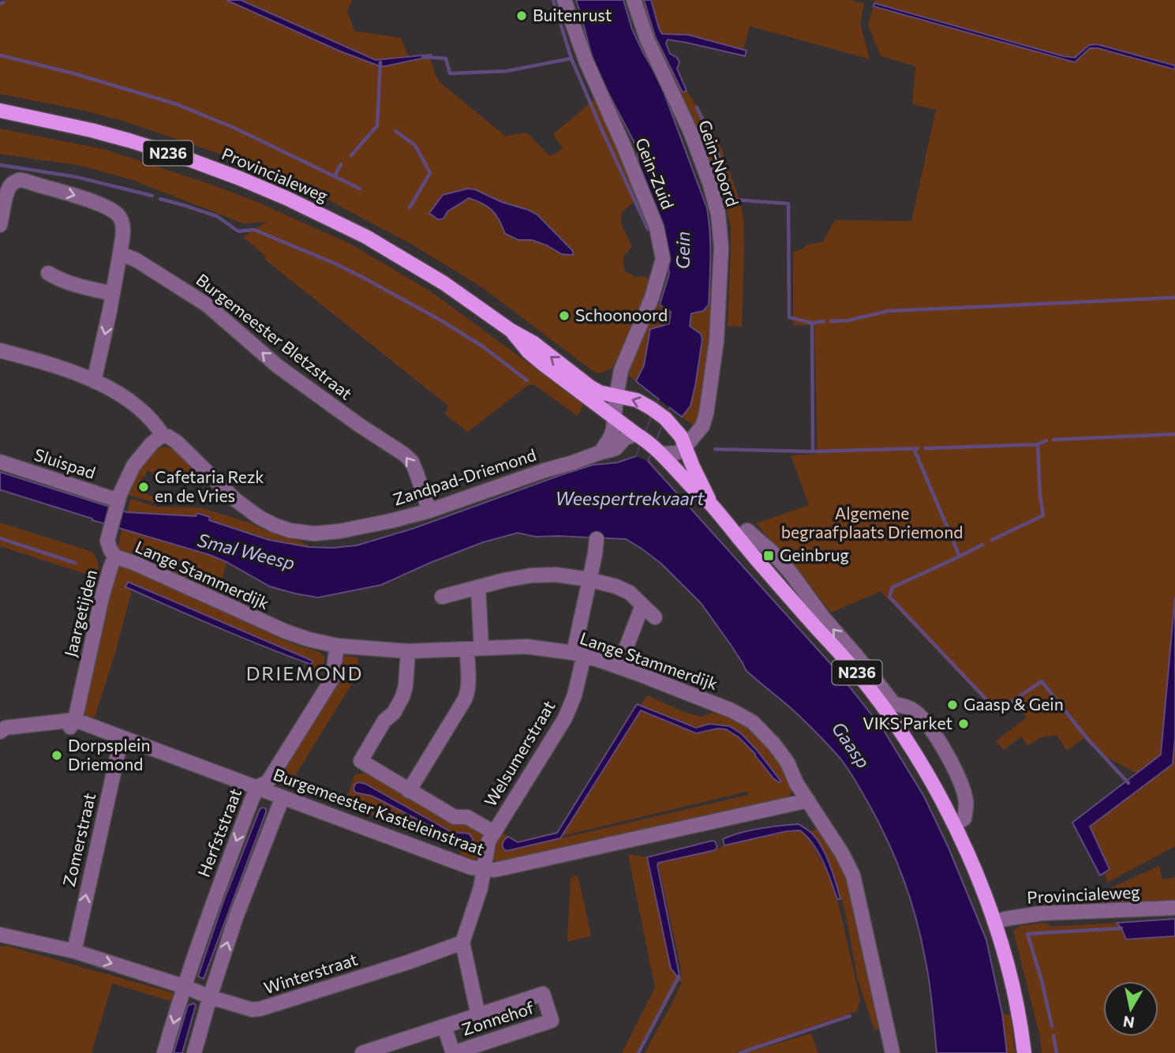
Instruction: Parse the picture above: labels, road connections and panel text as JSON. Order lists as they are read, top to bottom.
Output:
{
  "streets": {
    "main road": ["N236", "Provincialeweg"],
    "street": [
      "Gein-Noord",
      "Gein-Zuid",
      "Burgemeester Bletzstraat",
      "Sluispad",
      "Zandpad-Driemond",
      "Lange Stammerdijk",
      "Jaargetijden",
      "Welsumerstraat",
      "Burgemeester Kasteleinstraat",
      "Herfststraat",
      "Zomerstraat",
      "Winterstraat",
      "Zonnehof"
    ]
  },
  "crossings": [
    ["Gein-Noord", "Provincialeweg"],
    ["Gein-Zuid", "Provincialeweg"],
    ["Provincialeweg", "Zandpad-Driemond"],
    ["Burgemeester Bletzstraat", "Zandpad-Driemond"],
    ["Sluispad", "Jaargetijden"],
    ["Zandpad-Driemond", "Jaargetijden"],
    ["Lange Stammerdijk", "Jaargetijden"],
    ["Lange Stammerdijk", "Welsumerstraat"],
    ["Lange Stammerdijk", "Burgemeester Kasteleinstraat"],
    ["Lange Stammerdijk", "Herfststraat"],
    ["Jaargetijden", "Burgemeester Kasteleinstraat"],
    ["Welsumerstraat", "Burgemeester Kasteleinstraat"],
    ["Burgemeester Kasteleinstraat", "Herfststraat"],
    ["Burgemeester Kasteleinstraat", "Zomerstraat"],
    ["Herfststraat", "Winterstraat"],
    ["Zomerstraat", "Winterstraat"],
    ["Winterstraat", "Zonnehof"]
  ],
  "one_way": ["Burgemeester Bletzstraat", "Zomerstraat"],
  "districts": ["DRIEMOND"],
  "water": [
    "Gein",
    "Weespertrekvaart",
    "Smal Weesp",
    "Gaasp"
  ],
  "parks": ["Algemene begraafplaats Driemond"],
  "places": {
    "other": [
      "Buitenrust",
      "Schoonoord",
      "Cafetaria Rezk en de Vries",
      "Gaasp & Gein",
      "VIKS Parket",
      "Dorpsplein Driemond"
    ],
    "transit": ["Geinbrug"]
  },
  "north": "bottom"
}
